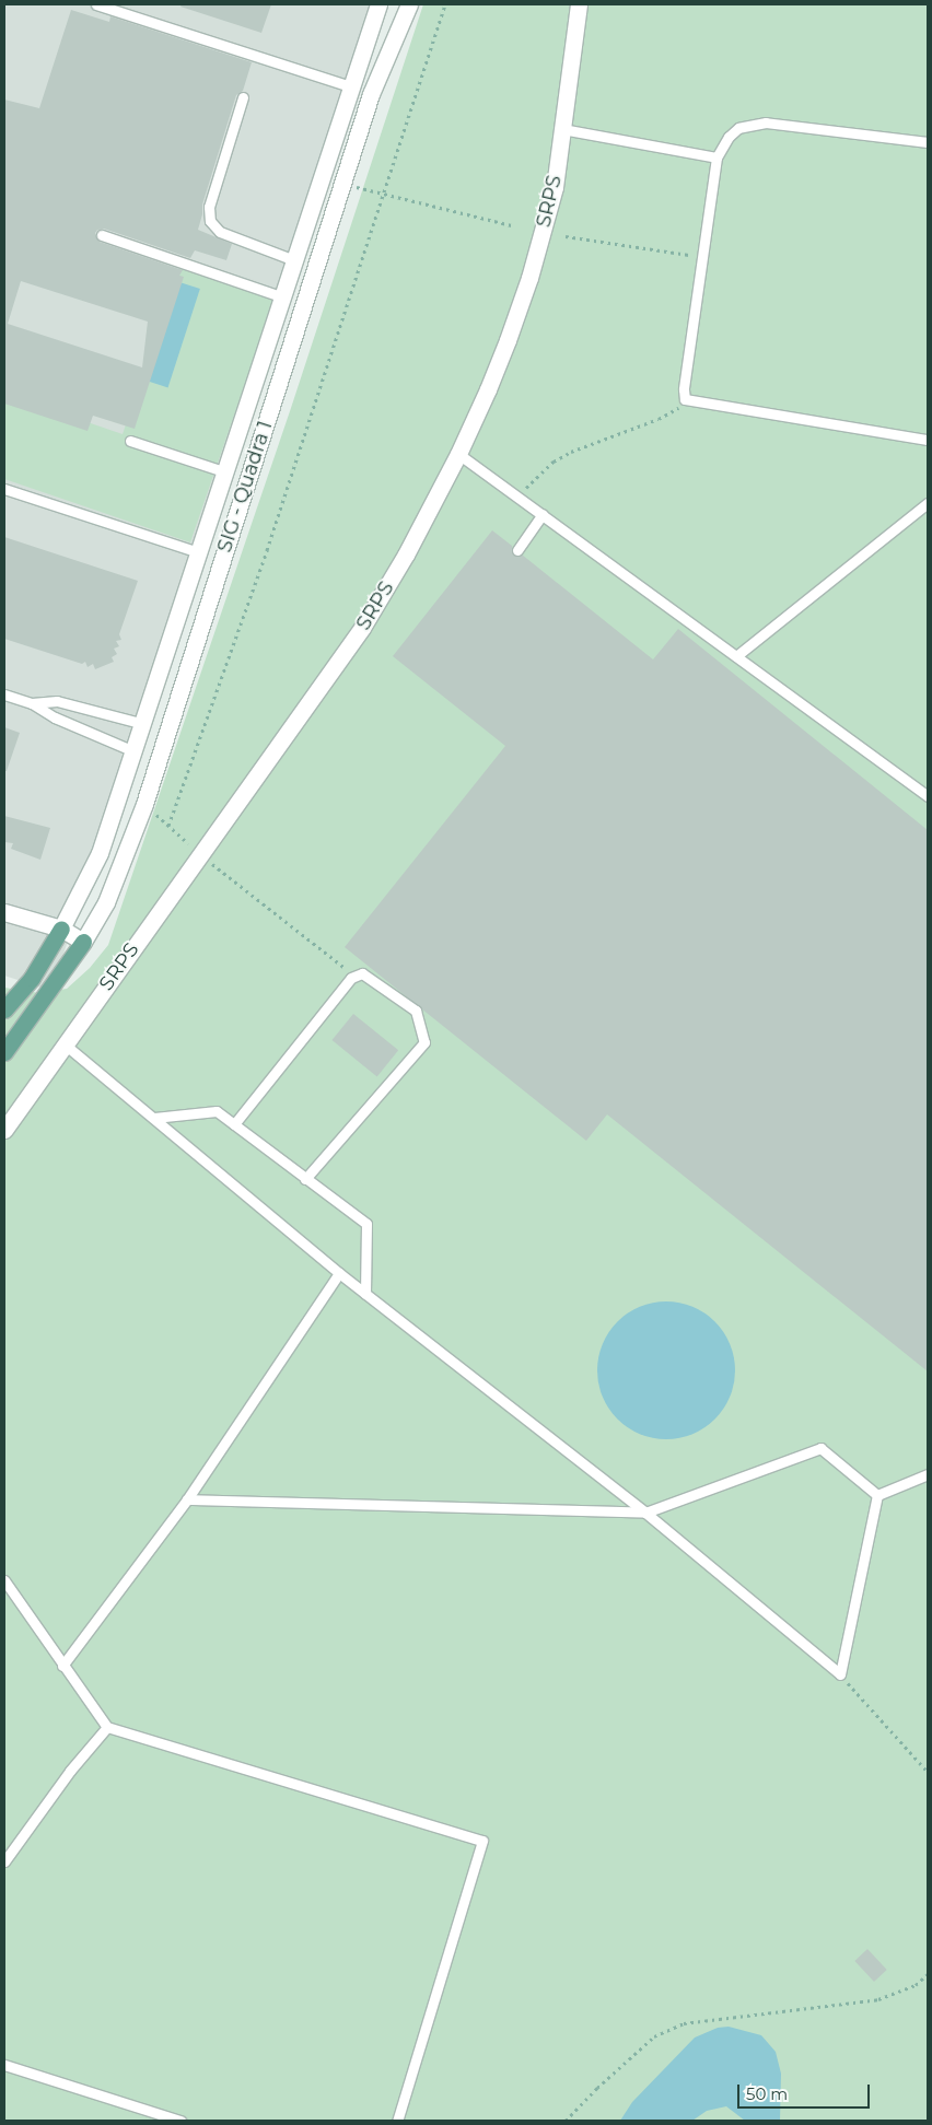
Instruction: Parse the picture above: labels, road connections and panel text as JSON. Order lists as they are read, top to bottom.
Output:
{
  "streets": {
    "street": ["SRPS", "SIG - Quadra 1"]
  },
  "scale_bar": "50 m"
}
